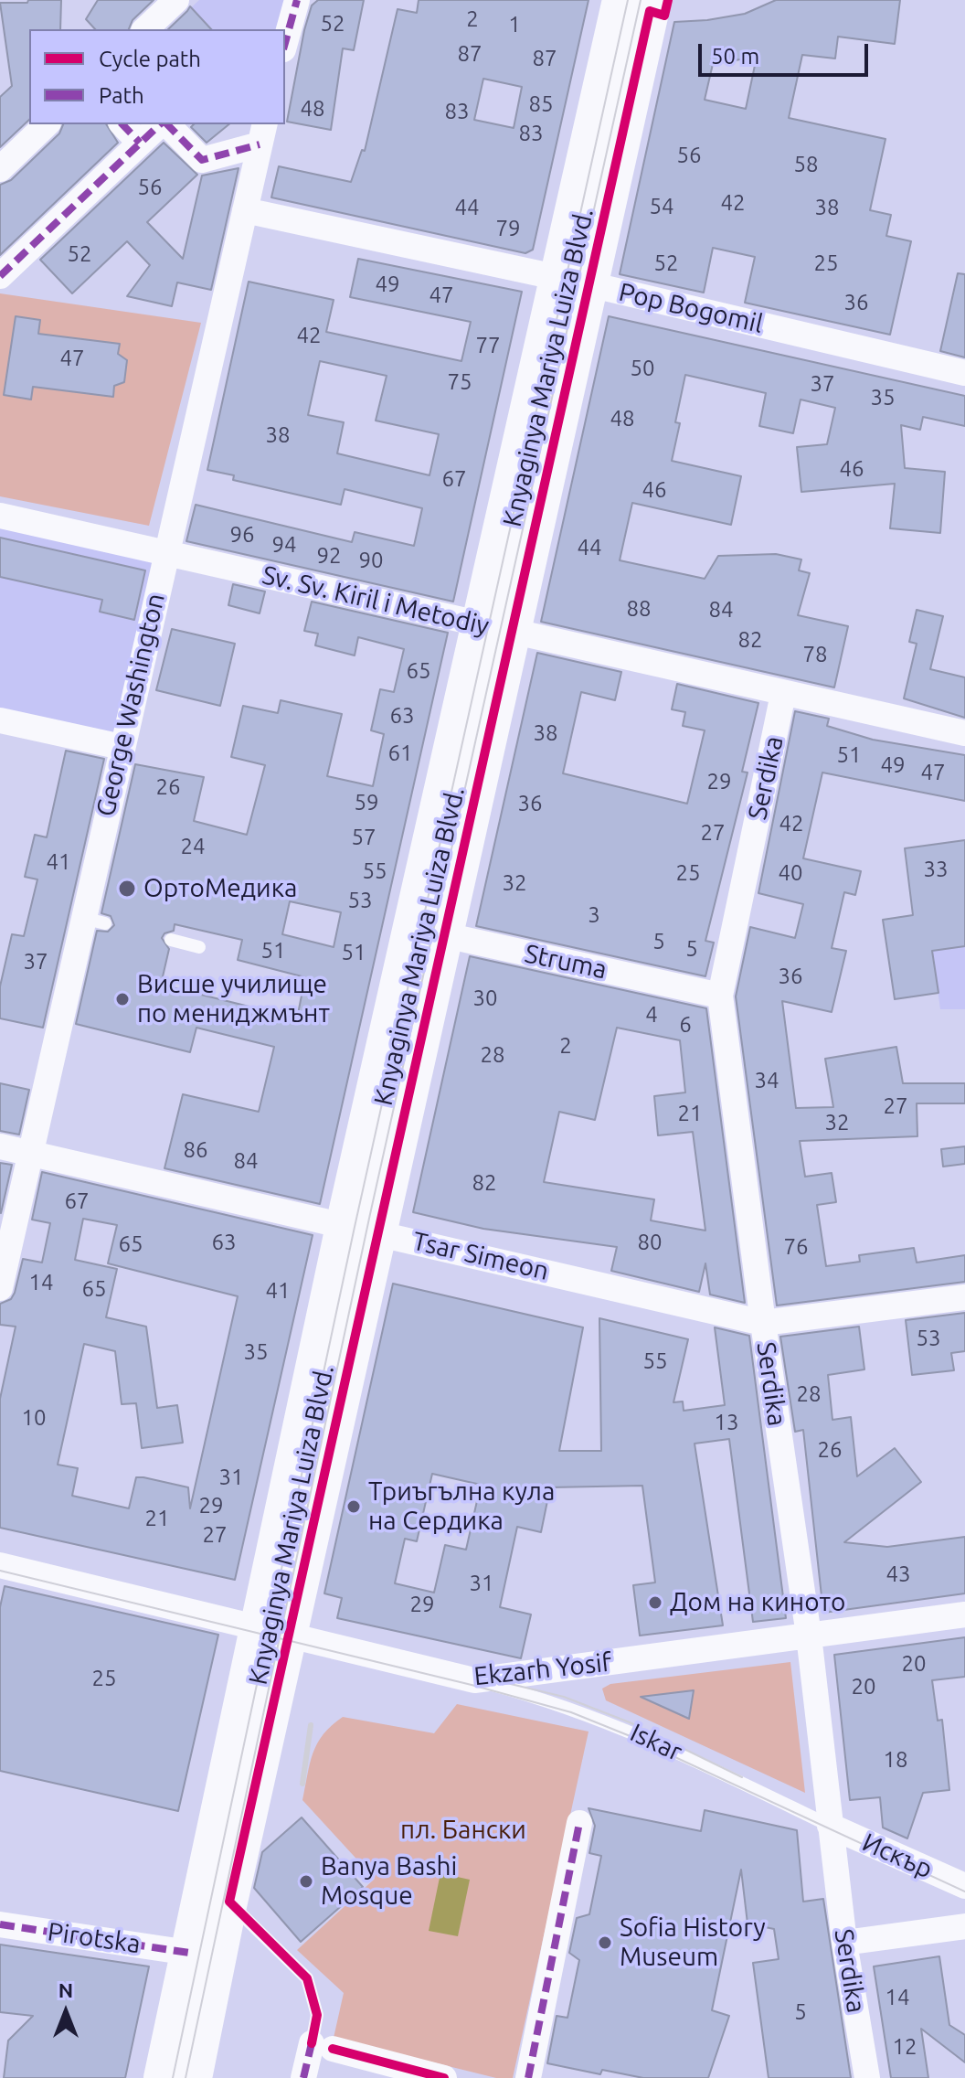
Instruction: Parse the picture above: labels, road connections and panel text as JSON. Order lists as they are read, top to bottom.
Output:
{
  "streets": {
    "main road": ["Knyaginya Mariya Luiza Blvd."],
    "street": [
      "Pop Bogomil",
      "Sv. Sv. Kiril i Metodiy",
      "George Washington",
      "Serdika",
      "Struma",
      "Tsar Simeon",
      "Ekzarh Yosif",
      "Искър",
      "Pirotska"
    ],
    "lane": ["Iskar"]
  },
  "crossings": [
    ["Pop Bogomil", "Knyaginya Mariya Luiza Blvd."],
    ["Pop Bogomil", "George Washington"],
    ["Knyaginya Mariya Luiza Blvd.", "Sv. Sv. Kiril i Metodiy"],
    ["Knyaginya Mariya Luiza Blvd.", "Struma"],
    ["Knyaginya Mariya Luiza Blvd.", "Tsar Simeon"],
    ["Knyaginya Mariya Luiza Blvd.", "Ekzarh Yosif"],
    ["Knyaginya Mariya Luiza Blvd.", "Pirotska"],
    ["Sv. Sv. Kiril i Metodiy", "George Washington"],
    ["Sv. Sv. Kiril i Metodiy", "Serdika"],
    ["George Washington", "Tsar Simeon"],
    ["Serdika", "Struma"],
    ["Serdika", "Tsar Simeon"],
    ["Serdika", "Ekzarh Yosif"],
    ["Serdika", "Iskar"],
    ["Serdika", "Искър"],
    ["Ekzarh Yosif", "Iskar"],
    ["Iskar", "Искър"]
  ],
  "parks": ["пл. Бански"],
  "places": [
    "ОртоМедика",
    "Висше училище по мениджмънт",
    "Триъгълна кула на Сердика",
    "Дом на киното",
    "Banya Bashi Mosque",
    "Sofia History Museum"
  ],
  "house_numbers": [
    "2",
    "52",
    "1",
    "87",
    "87",
    "85",
    "48",
    "83",
    "83",
    "56",
    "58",
    "56",
    "42",
    "54",
    "44",
    "38",
    "79",
    "52",
    "52",
    "25",
    "49",
    "47",
    "36",
    "42",
    "77",
    "47",
    "50",
    "75",
    "37",
    "35",
    "48",
    "38",
    "46",
    "67",
    "46",
    "96",
    "94",
    "44",
    "92",
    "90",
    "88",
    "84",
    "82",
    "78",
    "65",
    "63",
    "38",
    "61",
    "51",
    "49",
    "47",
    "29",
    "26",
    "59",
    "36",
    "42",
    "27",
    "57",
    "24",
    "41",
    "33",
    "55",
    "25",
    "40",
    "32",
    "53",
    "3",
    "5",
    "5",
    "51",
    "51",
    "37",
    "36",
    "30",
    "4",
    "6",
    "2",
    "28",
    "34",
    "27",
    "21",
    "32",
    "86",
    "84",
    "82",
    "67",
    "63",
    "80",
    "65",
    "76",
    "14",
    "65",
    "41",
    "53",
    "35",
    "55",
    "28",
    "10",
    "13",
    "26",
    "31",
    "29",
    "21",
    "27",
    "43",
    "31",
    "29",
    "20",
    "25",
    "20",
    "18",
    "14",
    "5",
    "12"
  ],
  "legend": ["Cycle path", "Path"],
  "scale_bar": "50 m",
  "north": "top"
}
